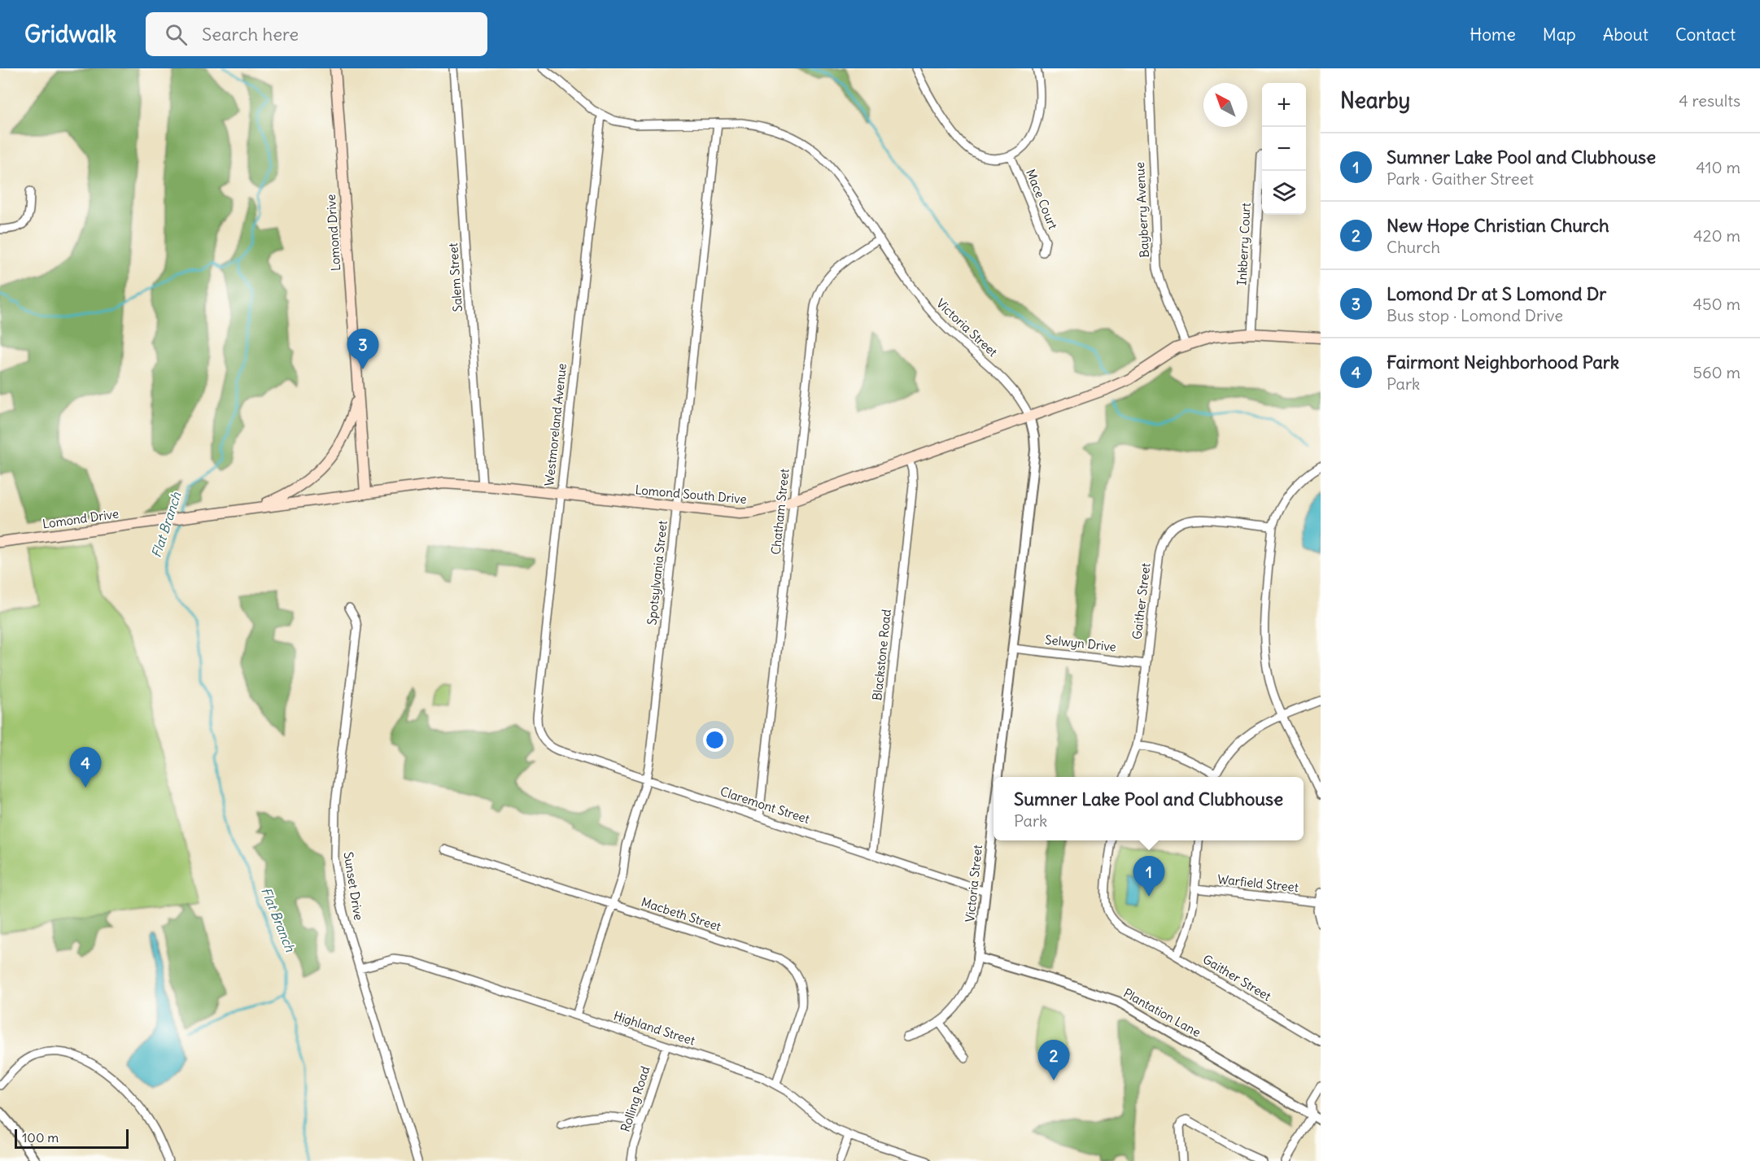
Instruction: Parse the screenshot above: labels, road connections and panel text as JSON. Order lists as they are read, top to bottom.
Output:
{
  "streets": {
    "main road": ["Lomond Drive", "Lomond South Drive"],
    "street": [
      "Mace Court",
      "Bayberry Avenue",
      "Inkberry Court",
      "Salem Street",
      "Victoria Street",
      "Westmoreland Avenue",
      "Chatham Street",
      "Spotsylvania Street",
      "Gaither Street",
      "Selwyn Drive",
      "Blackstone Road",
      "Claremont Street",
      "Warfield Street",
      "Sunset Drive",
      "Macbeth Street",
      "Plantation Lane",
      "Highland Street",
      "Rolling Road"
    ]
  },
  "crossings": [
    ["Bayberry Avenue", "Lomond South Drive"],
    ["Lomond Drive", "Lomond South Drive"],
    ["Inkberry Court", "Lomond South Drive"],
    ["Salem Street", "Lomond South Drive"],
    ["Victoria Street", "Westmoreland Avenue"],
    ["Victoria Street", "Lomond South Drive"],
    ["Victoria Street", "Chatham Street"],
    ["Victoria Street", "Spotsylvania Street"],
    ["Victoria Street", "Selwyn Drive"],
    ["Victoria Street", "Claremont Street"],
    ["Victoria Street", "Plantation Lane"],
    ["Westmoreland Avenue", "Lomond South Drive"],
    ["Westmoreland Avenue", "Claremont Street"],
    ["Lomond South Drive", "Chatham Street"],
    ["Lomond South Drive", "Spotsylvania Street"],
    ["Lomond South Drive", "Blackstone Road"],
    ["Chatham Street", "Claremont Street"],
    ["Spotsylvania Street", "Claremont Street"],
    ["Spotsylvania Street", "Macbeth Street"],
    ["Spotsylvania Street", "Highland Street"],
    ["Gaither Street", "Selwyn Drive"],
    ["Blackstone Road", "Claremont Street"],
    ["Sunset Drive", "Highland Street"],
    ["Macbeth Street", "Highland Street"],
    ["Highland Street", "Rolling Road"]
  ],
  "water": ["Flat Branch"],
  "scale_bar": "100 m",
  "north": "top left",
  "page": {
    "header": "Gridwalk",
    "search": "Search here",
    "nav": [
      "Home",
      "Map",
      "About",
      "Contact"
    ],
    "heading": ["Nearby", "4 results"],
    "map_buttons": ["+", "−"],
    "list": [
      {
        "mark": "1",
        "name": "Sumner Lake Pool and Clubhouse",
        "note": "Park · Gaither Street",
        "value": "410 m"
      },
      {
        "mark": "2",
        "name": "New Hope Christian Church",
        "note": "Church",
        "value": "420 m"
      },
      {
        "mark": "3",
        "name": "Lomond Dr at S Lomond Dr",
        "note": "Bus stop · Lomond Drive",
        "value": "450 m"
      },
      {
        "mark": "4",
        "name": "Fairmont Neighborhood Park",
        "note": "Park",
        "value": "560 m"
      }
    ],
    "pins": [
      "3",
      "4",
      "1",
      "2"
    ],
    "popup": ["Sumner Lake Pool and Clubhouse", "Park"],
    "scale": "100 m"
  }
}
